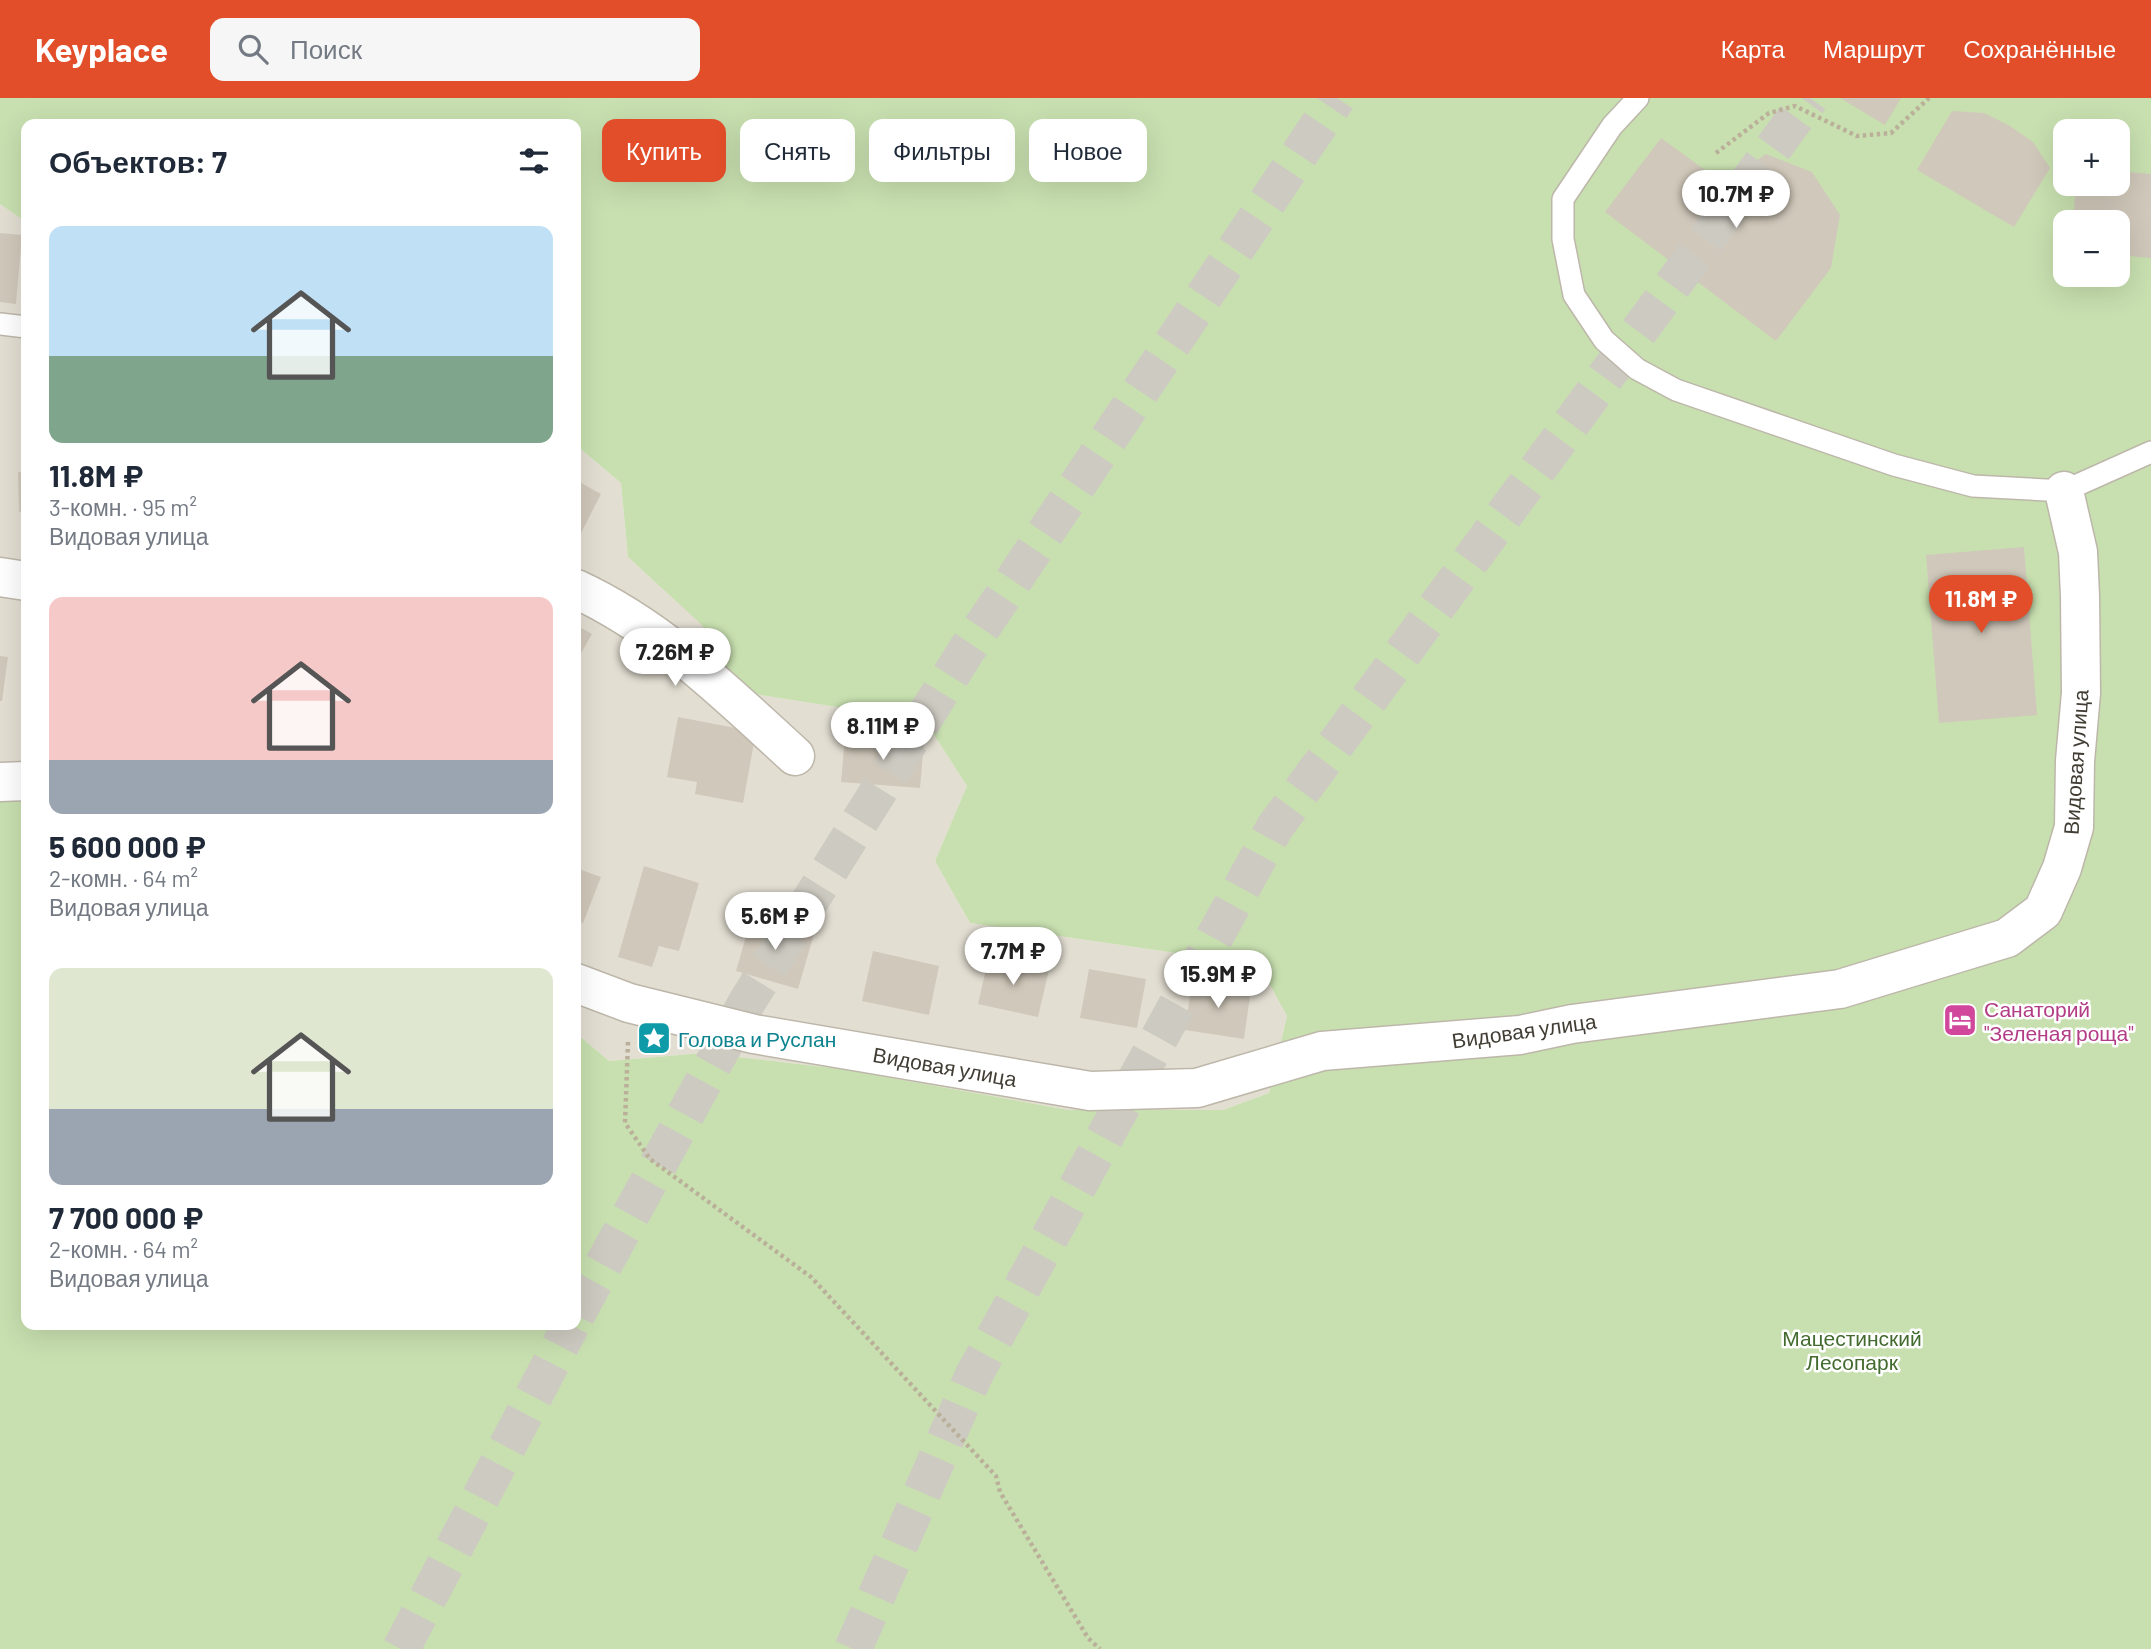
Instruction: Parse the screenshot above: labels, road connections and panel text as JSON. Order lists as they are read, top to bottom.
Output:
{
  "streets": {
    "street": ["Видовая улица"]
  },
  "parks": ["Мацестинский Лесопарк"],
  "places": {
    "hotel": ["Санаторий \"Зеленая роща\""],
    "place": ["Голова и Руслан"]
  },
  "page": {
    "header": "Keyplace",
    "search": "Поиск",
    "nav": ["Карта", "Маршрут", "Сохранённые"],
    "map_buttons": ["+", "−"],
    "chip": [
      "Купить",
      "Снять",
      "Фильтры",
      "Новое"
    ],
    "heading": "Объектов: 7",
    "price": [
      "10.7M ₽",
      "11.8M ₽",
      "7.26M ₽",
      "8.11M ₽",
      "5.6M ₽",
      "7.7M ₽",
      "15.9M ₽"
    ],
    "list": [
      {
        "name": "11.8M ₽",
        "note": "3-комн. · 95 m² · Видовая улица"
      },
      {
        "name": "5 600 000 ₽",
        "note": "2-комн. · 64 m² · Видовая улица"
      },
      {
        "name": "7 700 000 ₽",
        "note": "2-комн. · 64 m² · Видовая улица"
      }
    ]
  }
}
